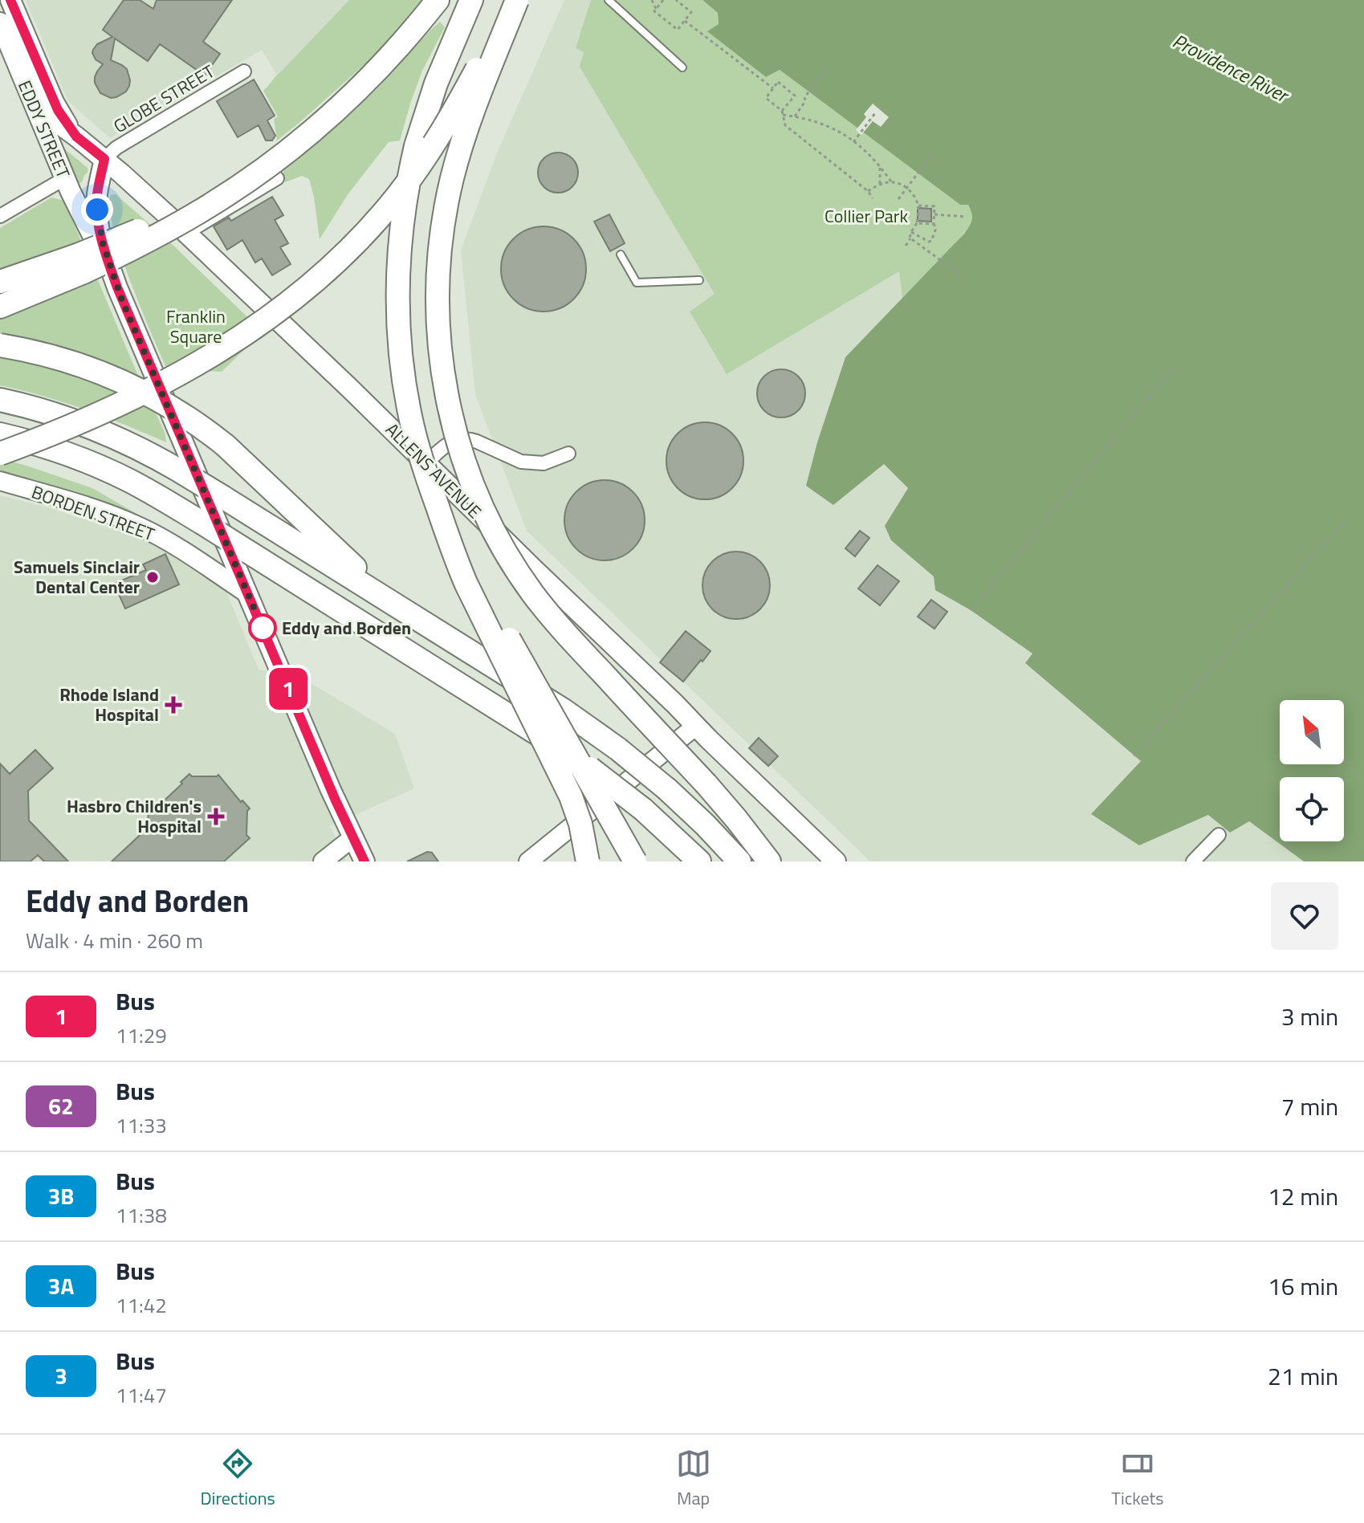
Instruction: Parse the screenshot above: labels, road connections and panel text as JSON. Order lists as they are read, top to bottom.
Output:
{
  "streets": {
    "main road": ["EDDY STREET", "ALLENS AVENUE"],
    "street": ["GLOBE STREET", "BORDEN STREET"]
  },
  "crossings": [
    ["GLOBE STREET", "EDDY STREET"],
    ["GLOBE STREET", "ALLENS AVENUE"],
    ["EDDY STREET", "ALLENS AVENUE"],
    ["EDDY STREET", "BORDEN STREET"]
  ],
  "water": ["Providence River"],
  "parks": ["Collier Park", "Franklin Square"],
  "places": {
    "other": ["Samuels Sinclair Dental Center", "Eddy and Borden"],
    "health": ["Rhode Island Hospital", "Hasbro Children's Hospital"]
  },
  "lines": ["bus line 1"],
  "north": "top left",
  "page": {
    "on_map": "1",
    "heading": ["Eddy and Borden", "Walk · 4 min · 260 m"],
    "list": [
      {
        "mark": "1",
        "name": "Bus",
        "note": "11:29",
        "value": "3 min"
      },
      {
        "mark": "62",
        "name": "Bus",
        "note": "11:33",
        "value": "7 min"
      },
      {
        "mark": "3B",
        "name": "Bus",
        "note": "11:38",
        "value": "12 min"
      },
      {
        "mark": "3A",
        "name": "Bus",
        "note": "11:42",
        "value": "16 min"
      },
      {
        "mark": "3",
        "name": "Bus",
        "note": "11:47",
        "value": "21 min"
      }
    ],
    "tabs": ["Directions", "Map", "Tickets"]
  }
}
